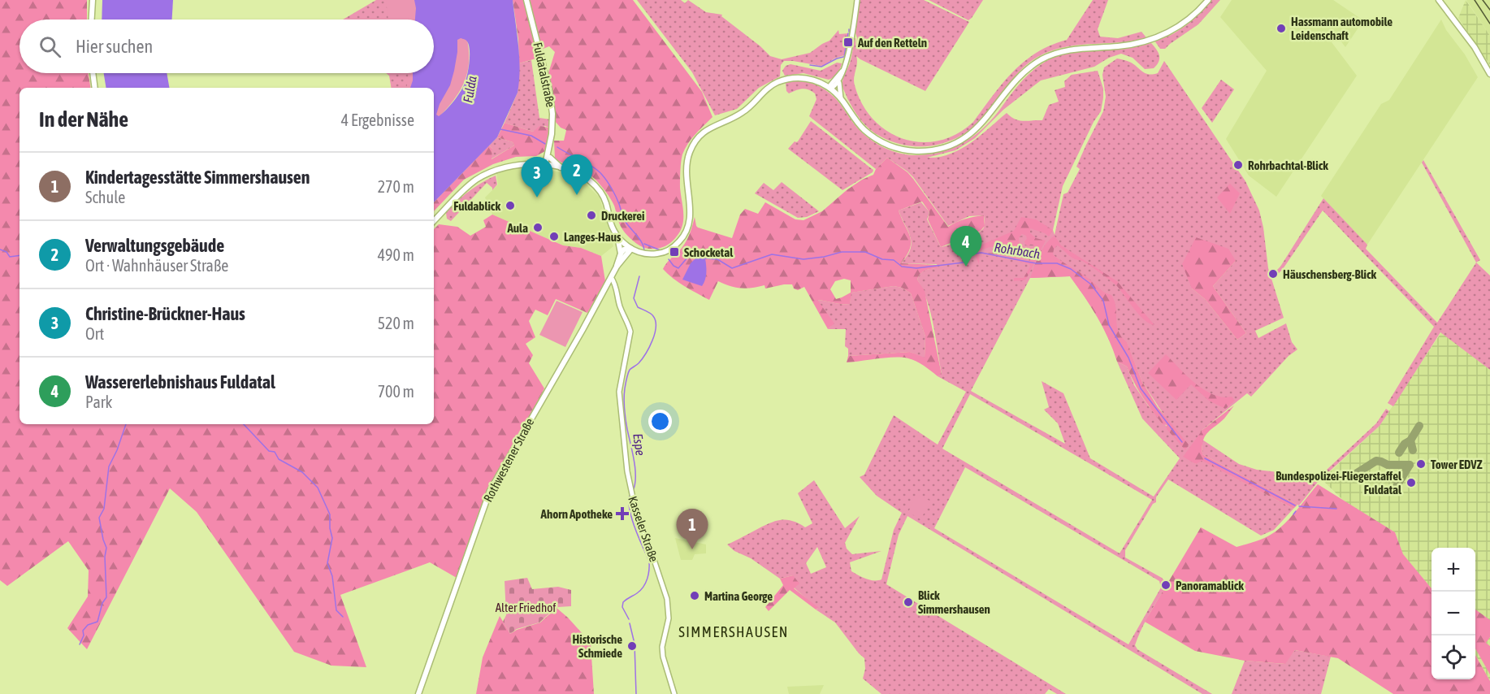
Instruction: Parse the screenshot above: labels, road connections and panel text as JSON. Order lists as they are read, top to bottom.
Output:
{
  "streets": {
    "main road": ["Fuldatalstraße", "Rothwestener Straße"],
    "street": ["Kasseler Straße"]
  },
  "crossings": [
    ["Rothwestener Straße", "Kasseler Straße"]
  ],
  "districts": ["SIMMERSHAUSEN"],
  "water": ["Fulda", "Rohrbach", "Espe"],
  "parks": ["Alter Friedhof"],
  "places": {
    "other": [
      "Hassmann automobile Leidenschaft",
      "Rohrbachtal-Blick",
      "Fuldablick",
      "Druckerei",
      "Aula",
      "Langes-Haus",
      "Häuschensberg-Blick",
      "Tower EDVZ",
      "Bundespolizei-Fliegerstaffel Fuldatal",
      "Panoramablick",
      "Martina George",
      "Blick Simmershausen",
      "Historische Schmiede"
    ],
    "transit": ["Auf den Retteln", "Schocketal"],
    "health": ["Ahorn Apotheke"]
  },
  "page": {
    "search": "Hier suchen",
    "heading": ["In der Nähe", "4 Ergebnisse"],
    "list": [
      {
        "mark": "1",
        "name": "Kindertagesstätte Simmershausen",
        "note": "Schule",
        "value": "270 m"
      },
      {
        "mark": "2",
        "name": "Verwaltungsgebäude",
        "note": "Ort · Wahnhäuser Straße",
        "value": "490 m"
      },
      {
        "mark": "3",
        "name": "Christine-Brückner-Haus",
        "note": "Ort",
        "value": "520 m"
      },
      {
        "mark": "4",
        "name": "Wassererlebnishaus Fuldatal",
        "note": "Park",
        "value": "700 m"
      }
    ],
    "pins": [
      "2",
      "3",
      "4",
      "1"
    ],
    "map_buttons": ["+", "−"]
  }
}
